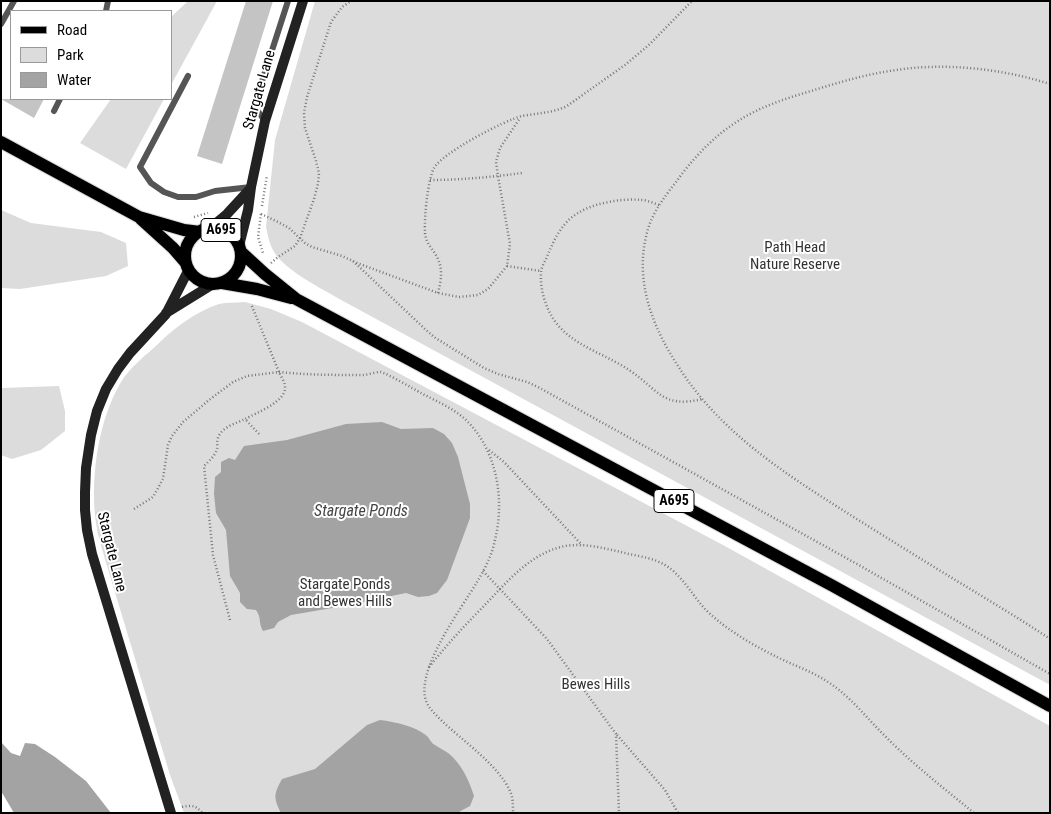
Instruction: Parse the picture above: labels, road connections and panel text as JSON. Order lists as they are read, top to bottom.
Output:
{
  "streets": {
    "main road": ["A695"],
    "street": ["Stargate Lane"]
  },
  "crossings": [
    ["Stargate Lane", "A695"]
  ],
  "water": ["Stargate Ponds"],
  "parks": ["Path Head Nature Reserve", "Stargate Ponds and Bewes Hills", "Bewes Hills"],
  "legend": ["Road", "Park", "Water"]
}
